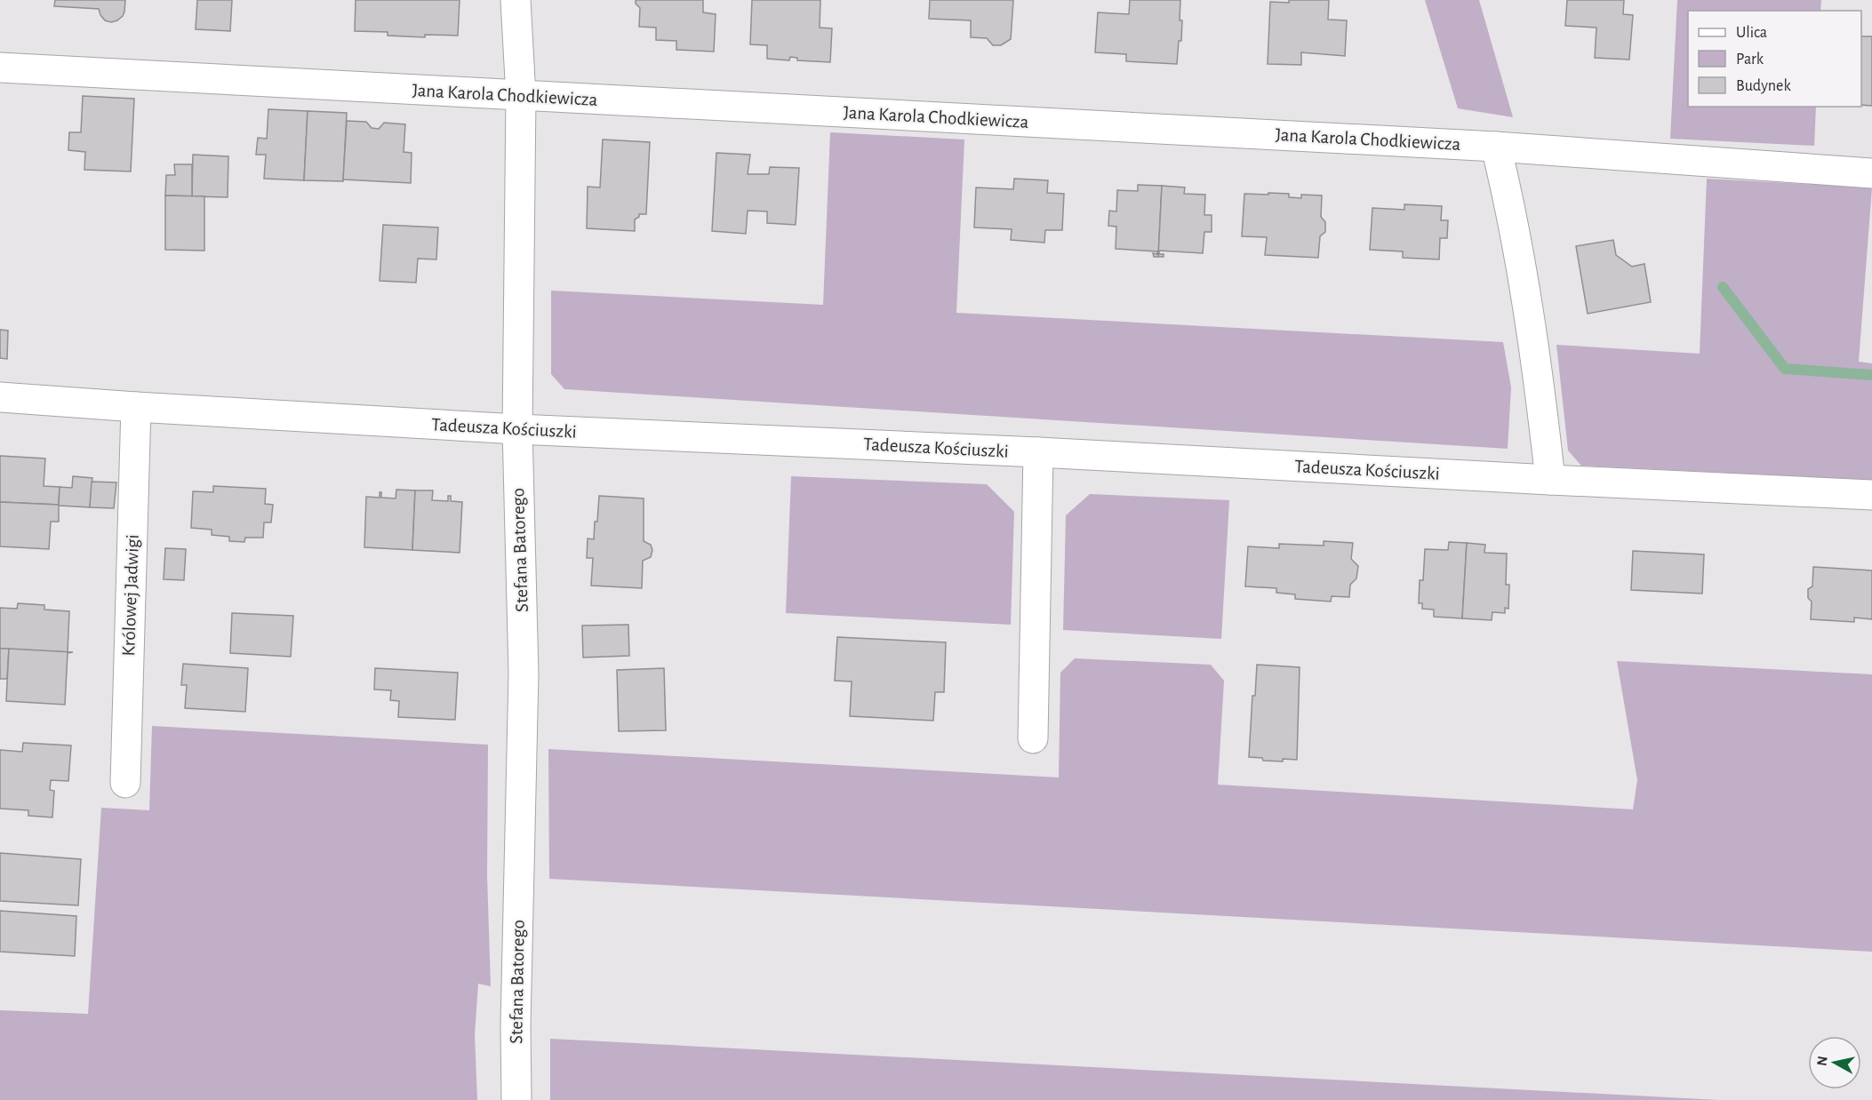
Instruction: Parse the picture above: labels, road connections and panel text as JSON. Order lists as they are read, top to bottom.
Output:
{
  "streets": {
    "street": [
      "Jana Karola Chodkiewicza",
      "Tadeusza Kościuszki",
      "Stefana Batorego",
      "Królowej Jadwigi"
    ]
  },
  "crossings": [
    ["Jana Karola Chodkiewicza", "Stefana Batorego"],
    ["Tadeusza Kościuszki", "Stefana Batorego"],
    ["Tadeusza Kościuszki", "Królowej Jadwigi"]
  ],
  "legend": ["Ulica", "Park", "Budynek"],
  "north": "left"
}
